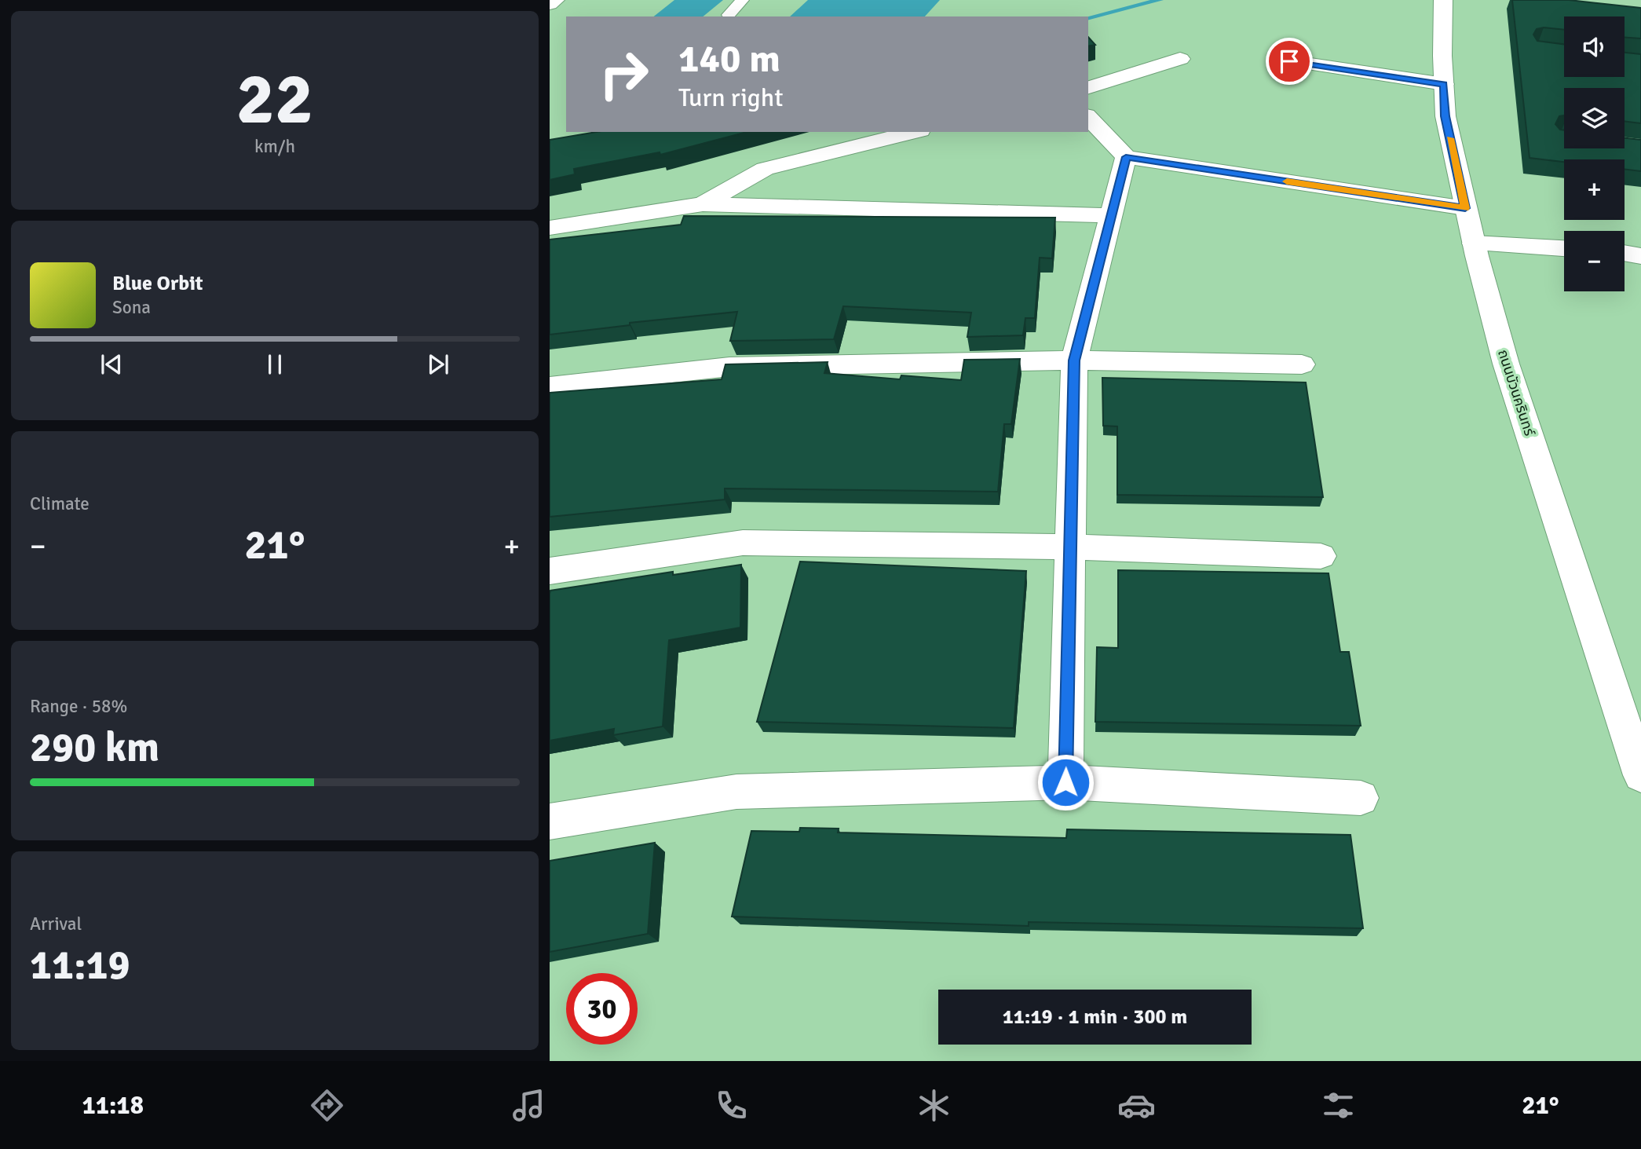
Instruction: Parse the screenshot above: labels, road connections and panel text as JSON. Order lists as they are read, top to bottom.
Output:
{
  "streets": {
    "street": ["ถนนบัวนครินทร์"]
  },
  "page": {
    "tile": [
      ["22", "km/h"],
      "Climate",
      ["Range · 58%", "290 km"],
      ["Arrival", "11:19"]
    ],
    "map_buttons": ["+", "−"],
    "turn": ["140 m", "Turn right"],
    "song": ["Blue Orbit", "Sona"],
    "heat": ["−", "21°", "+"],
    "limit": "30",
    "trip": "11:19 · 1 min · 300 m",
    "tabs": ["11:18", "21°"]
  }
}
